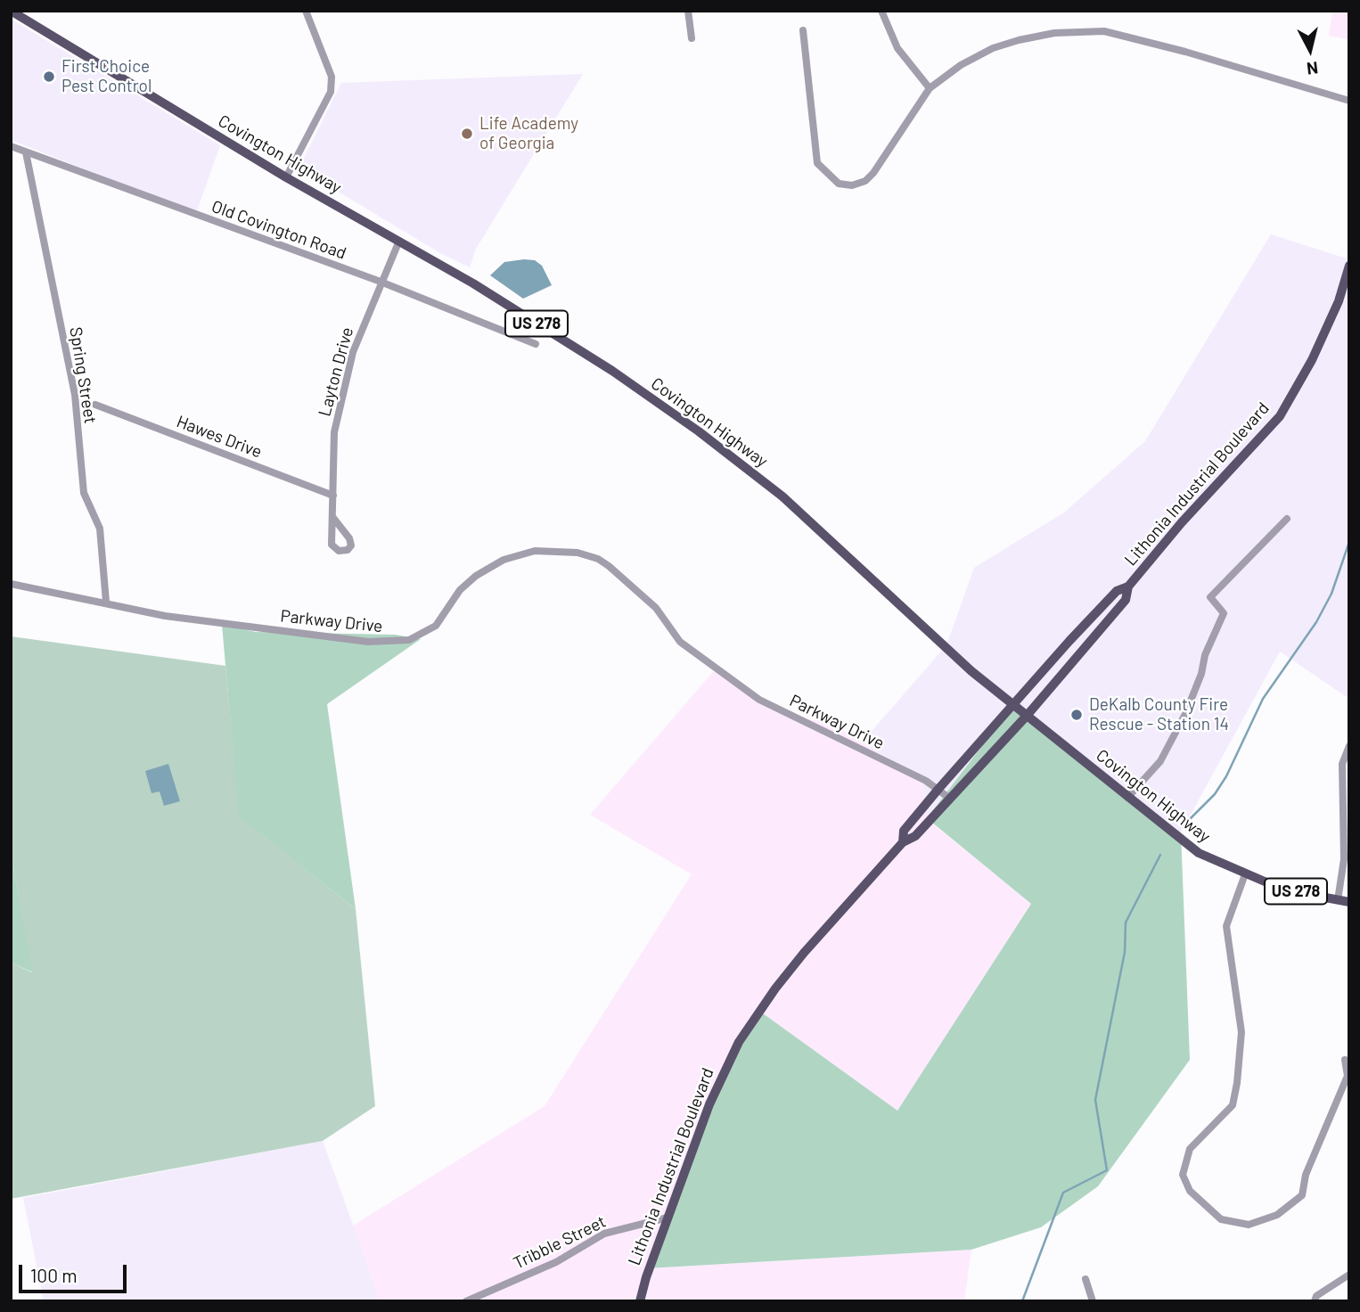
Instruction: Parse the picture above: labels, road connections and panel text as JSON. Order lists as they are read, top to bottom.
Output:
{
  "streets": {
    "main road": ["Covington Highway", "US 278", "Lithonia Industrial Boulevard"],
    "street": [
      "Old Covington Road",
      "Layton Drive",
      "Spring Street",
      "Hawes Drive",
      "Parkway Drive",
      "Tribble Street"
    ]
  },
  "crossings": [
    ["Covington Highway", "Layton Drive"],
    ["Covington Highway", "Lithonia Industrial Boulevard"],
    ["Old Covington Road", "Layton Drive"],
    ["Old Covington Road", "Spring Street"],
    ["Layton Drive", "Hawes Drive"],
    ["Spring Street", "Parkway Drive"],
    ["Lithonia Industrial Boulevard", "Parkway Drive"],
    ["Lithonia Industrial Boulevard", "Tribble Street"]
  ],
  "places": ["First Choice Pest Control", "Life Academy of Georgia", "DeKalb County Fire Rescue - Station 14"],
  "scale_bar": "100 m",
  "north": "bottom"
}
